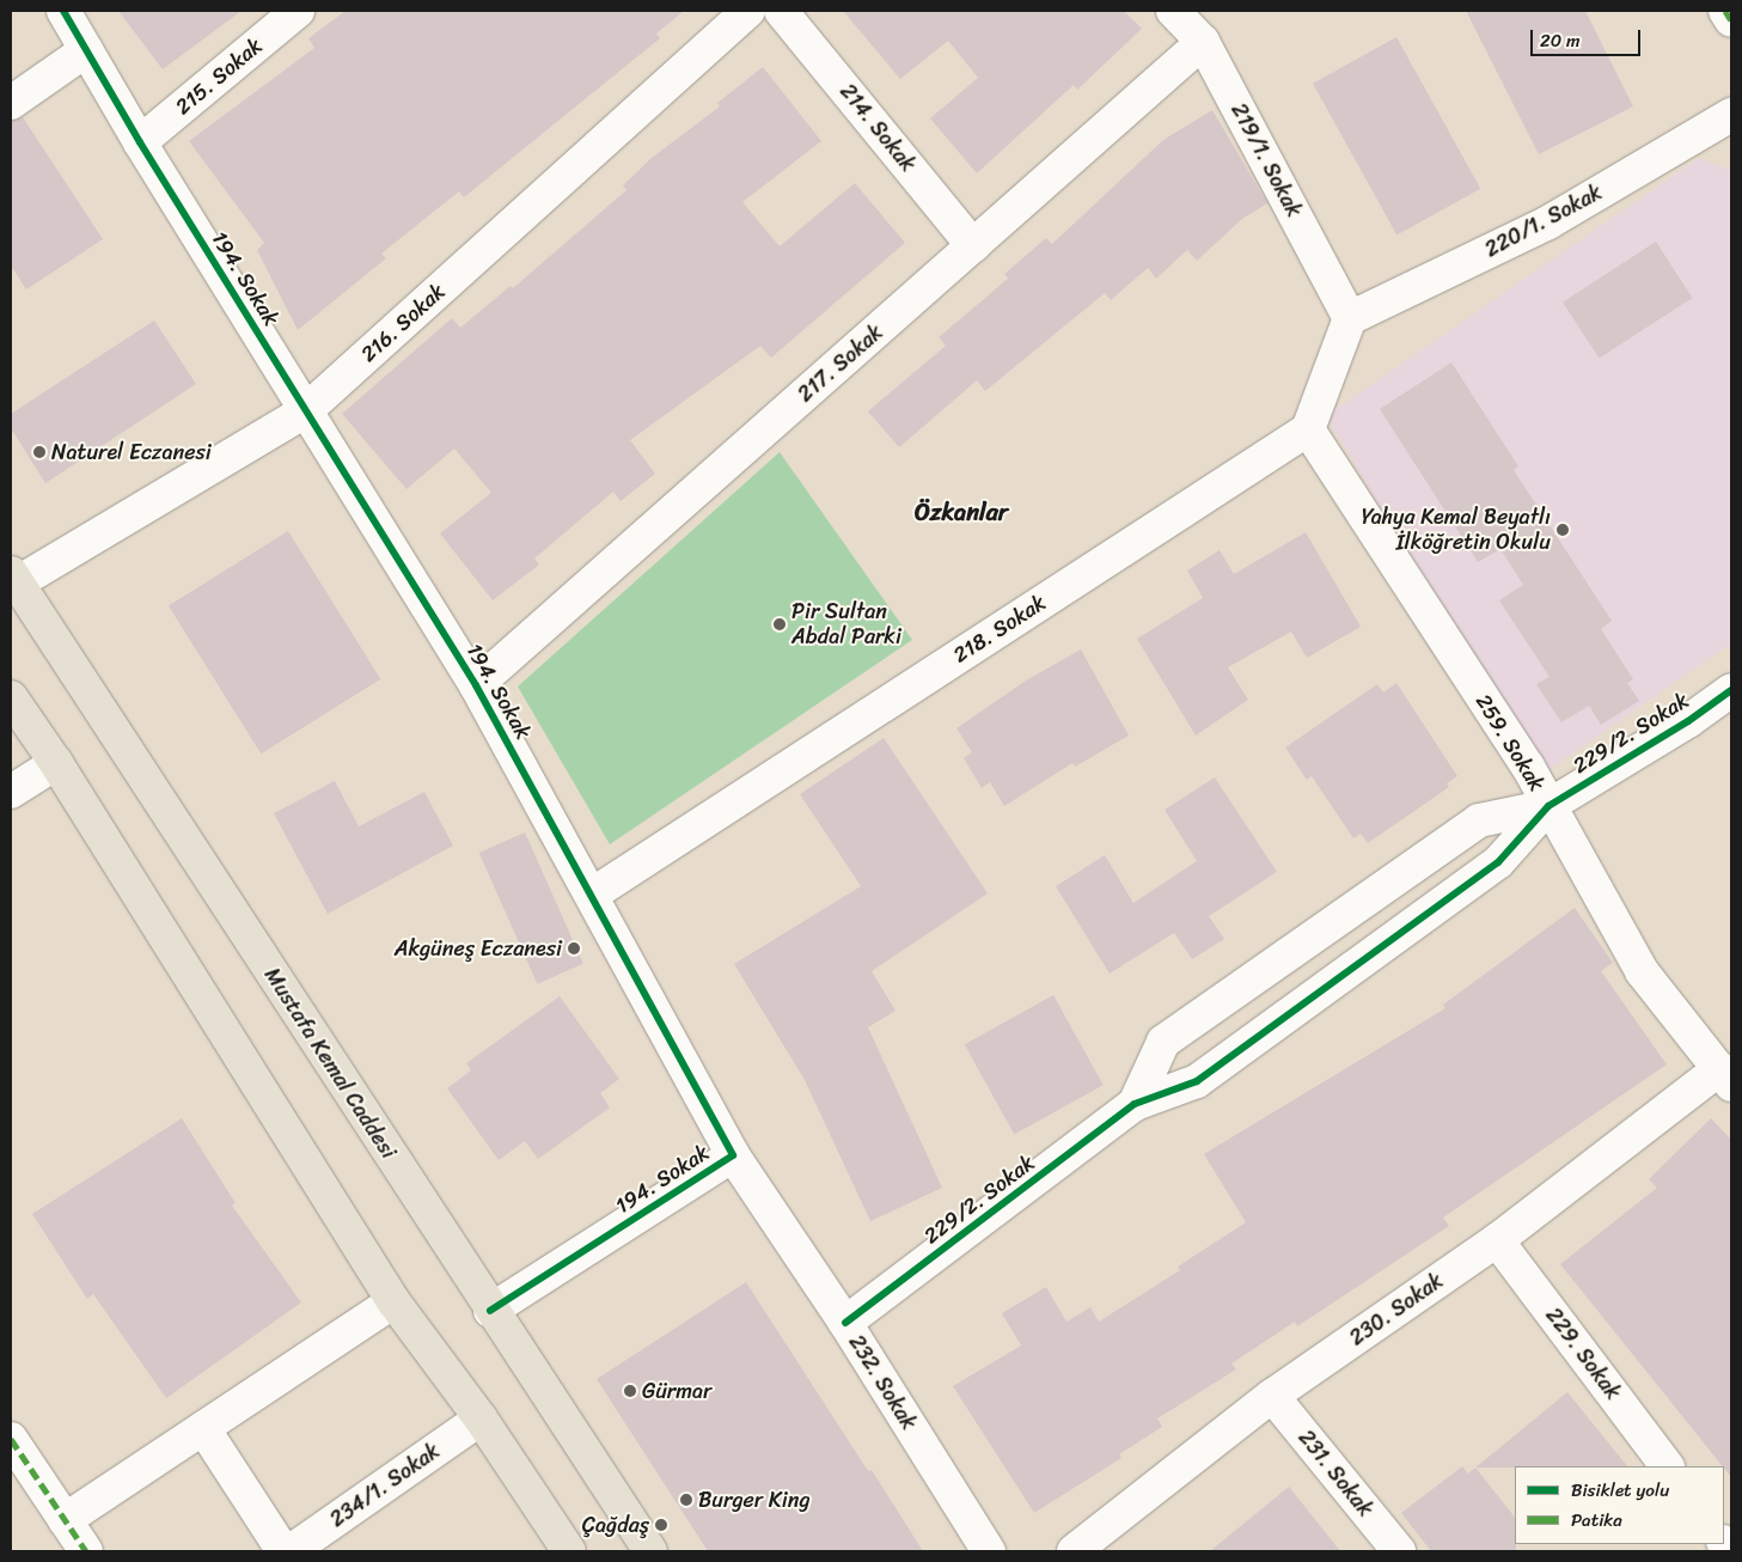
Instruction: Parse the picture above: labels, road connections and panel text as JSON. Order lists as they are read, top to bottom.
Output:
{
  "streets": {
    "main road": ["Mustafa Kemal Caddesi"],
    "street": [
      "215. Sokak",
      "214. Sokak",
      "219/1. Sokak",
      "220/1. Sokak",
      "194. Sokak",
      "216. Sokak",
      "217. Sokak",
      "218. Sokak",
      "229/2. Sokak",
      "259. Sokak",
      "230. Sokak",
      "229. Sokak",
      "232. Sokak",
      "231. Sokak",
      "234/1. Sokak"
    ]
  },
  "crossings": [
    ["215. Sokak", "194. Sokak"],
    ["214. Sokak", "217. Sokak"],
    ["219/1. Sokak", "220/1. Sokak"],
    ["219/1. Sokak", "217. Sokak"],
    ["194. Sokak", "216. Sokak"],
    ["194. Sokak", "217. Sokak"],
    ["194. Sokak", "218. Sokak"],
    ["194. Sokak", "Mustafa Kemal Caddesi"],
    ["194. Sokak", "232. Sokak"],
    ["216. Sokak", "Mustafa Kemal Caddesi"],
    ["218. Sokak", "259. Sokak"],
    ["229/2. Sokak", "259. Sokak"],
    ["229/2. Sokak", "232. Sokak"],
    ["259. Sokak", "230. Sokak"],
    ["230. Sokak", "229. Sokak"],
    ["230. Sokak", "231. Sokak"]
  ],
  "districts": ["Özkanlar"],
  "places": [
    "Naturel Eczanesi",
    "Yahya Kemal Beyatlı İlköğretin Okulu",
    "Pir Sultan Abdal Parki",
    "Akgüneş Eczanesi",
    "Gürmar",
    "Burger King",
    "Çağdaş"
  ],
  "legend": ["Bisiklet yolu", "Patika"],
  "scale_bar": "20 m"
}
